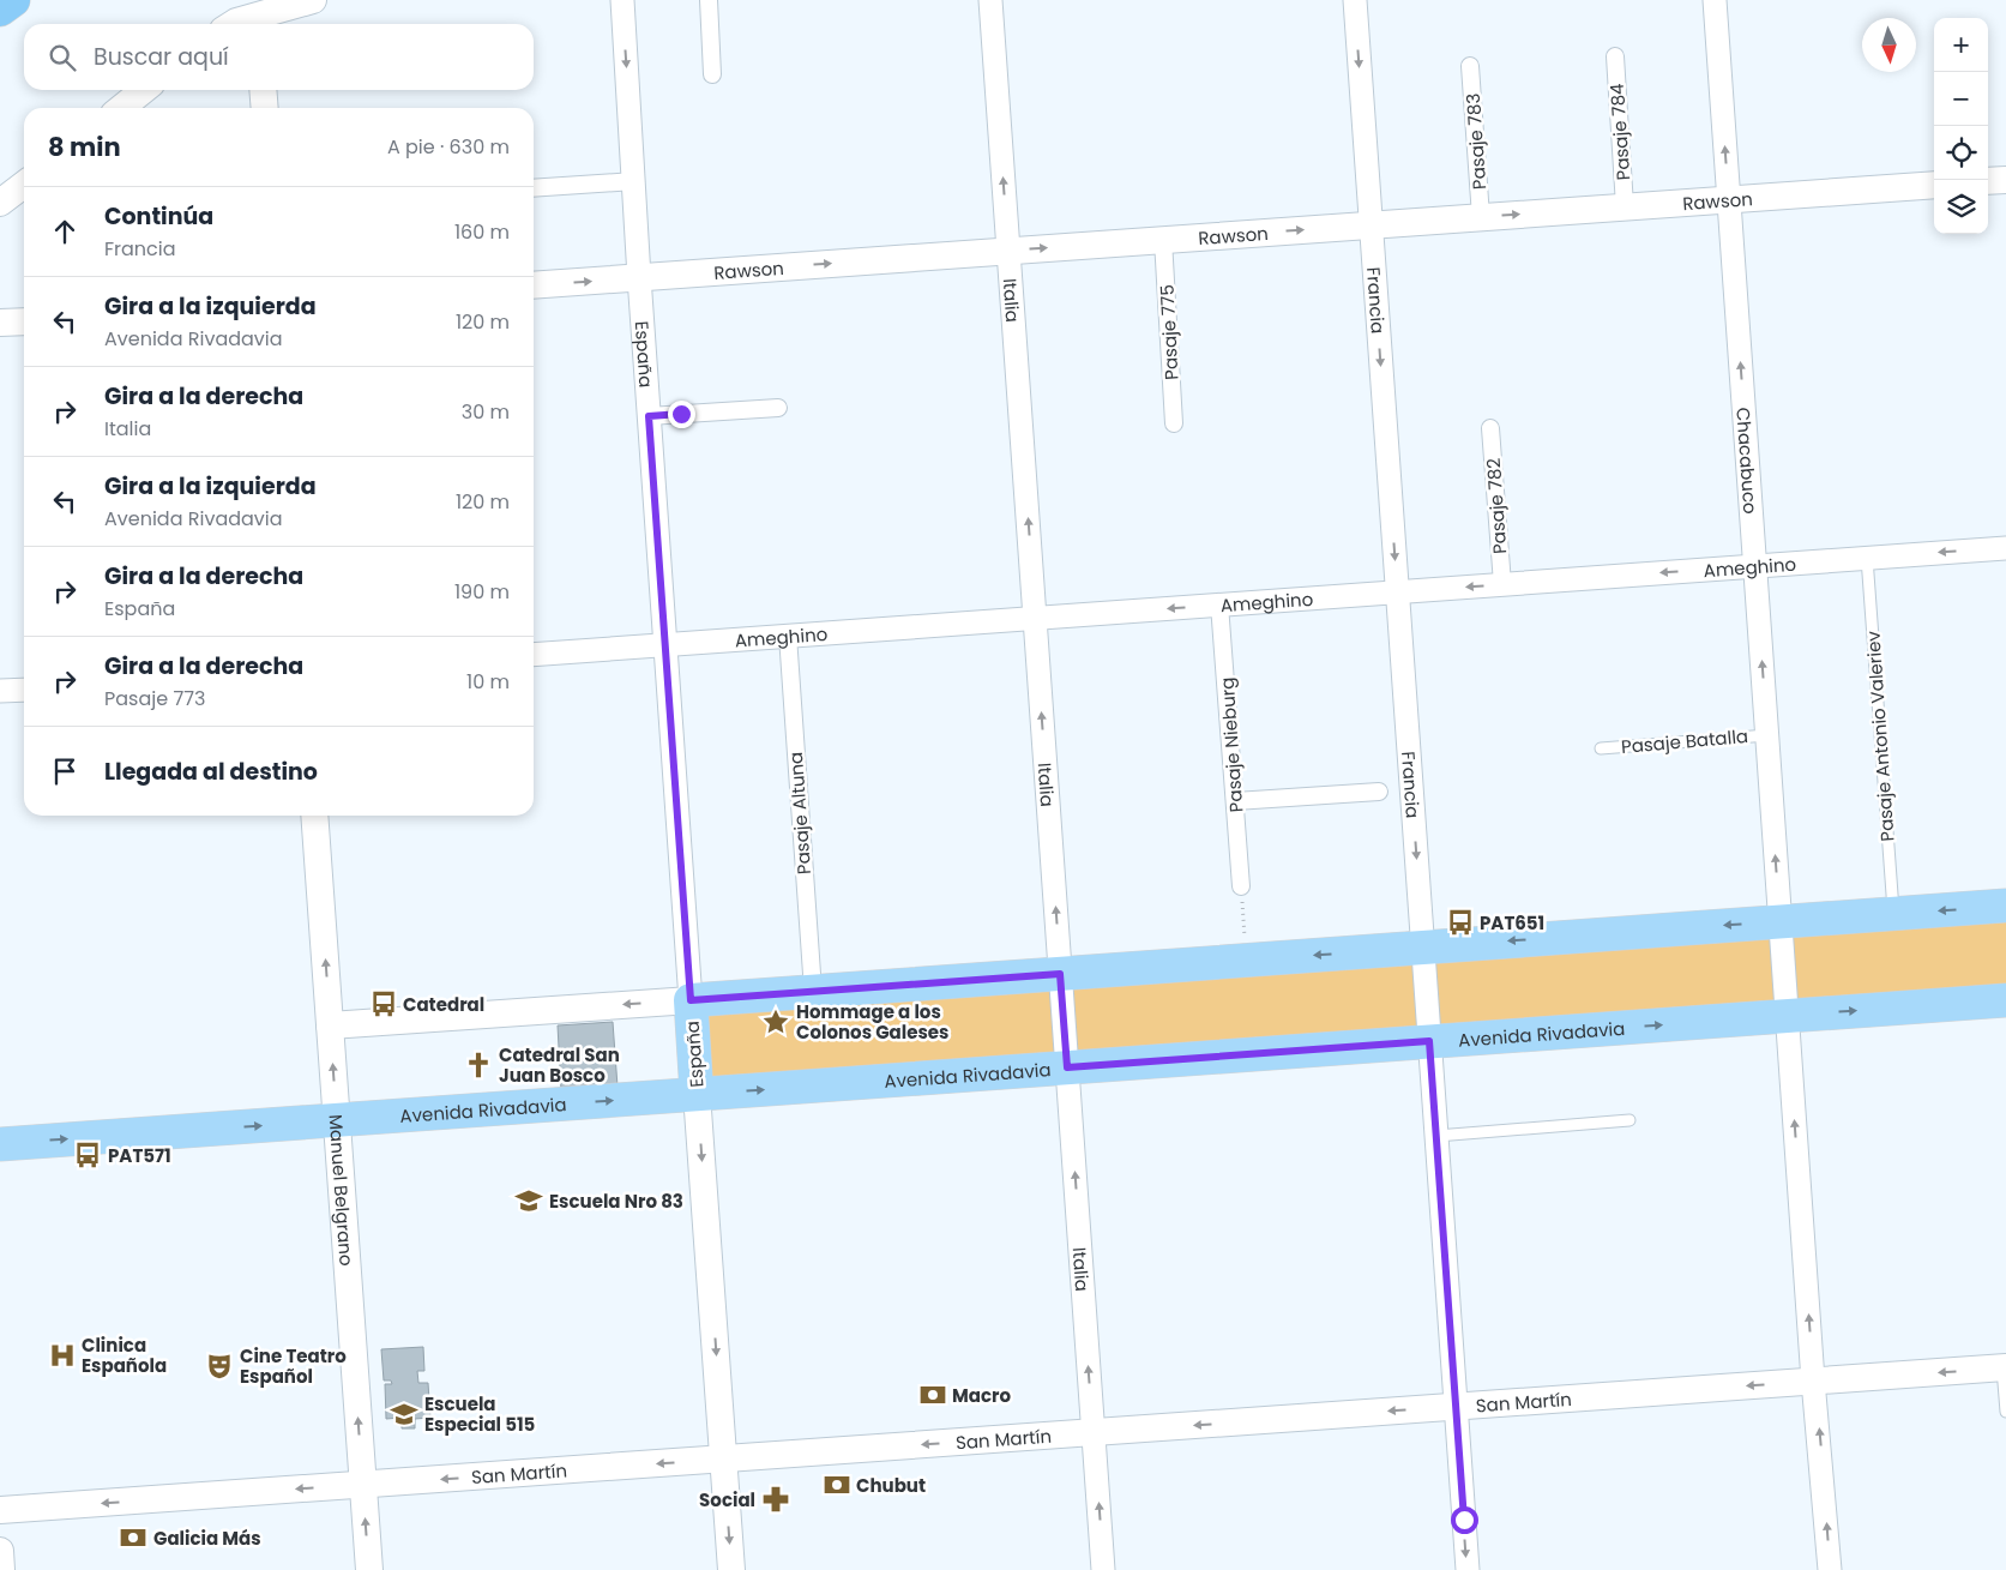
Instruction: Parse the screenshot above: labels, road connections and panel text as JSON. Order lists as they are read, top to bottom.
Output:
{
  "streets": {
    "main road": ["España", "Avenida Rivadavia"],
    "street": [
      "Pasaje 784",
      "Pasaje 783",
      "Rawson",
      "Italia",
      "Francia",
      "Pasaje 775",
      "Chacabuco",
      "Pasaje 782",
      "Ameghino",
      "Pasaje Nieburg",
      "Pasaje Altuna",
      "Manuel Belgrano",
      "San Martín"
    ],
    "lane": ["Pasaje Antonio Valeriev", "Pasaje Batalla"]
  },
  "crossings": [
    ["Pasaje 784", "Rawson"],
    ["Pasaje 783", "Rawson"],
    ["Rawson", "Italia"],
    ["Rawson", "Francia"],
    ["Rawson", "Pasaje 775"],
    ["Rawson", "España"],
    ["Rawson", "Chacabuco"],
    ["Italia", "Ameghino"],
    ["Italia", "Avenida Rivadavia"],
    ["Italia", "San Martín"],
    ["Francia", "Ameghino"],
    ["Francia", "Avenida Rivadavia"],
    ["Francia", "San Martín"],
    ["España", "Ameghino"],
    ["España", "Avenida Rivadavia"],
    ["España", "San Martín"],
    ["Chacabuco", "Ameghino"],
    ["Chacabuco", "Pasaje Batalla"],
    ["Chacabuco", "Avenida Rivadavia"],
    ["Chacabuco", "San Martín"],
    ["Pasaje 782", "Ameghino"],
    ["Ameghino", "Pasaje Antonio Valeriev"],
    ["Ameghino", "Pasaje Nieburg"],
    ["Ameghino", "Pasaje Altuna"],
    ["Avenida Rivadavia", "Manuel Belgrano"],
    ["Manuel Belgrano", "San Martín"]
  ],
  "one_way": [
    "Rawson",
    "Italia",
    "Francia",
    "España",
    "Chacabuco",
    "Ameghino",
    "Manuel Belgrano",
    "San Martín"
  ],
  "places": {
    "bus stop": ["PAT651", "Catedral", "PAT571"],
    "place": ["Hommage a los Colonos Galeses"],
    "church": ["Catedral San Juan Bosco"],
    "school or university": ["Escuela Nro 83", "Escuela Especial 515"],
    "hospital": ["Clinica Española"],
    "theatre": ["Cine Teatro Español"],
    "bank": ["Macro", "Chubut", "Galicia Más"],
    "pharmacy": ["Social"]
  },
  "north": "bottom",
  "page": {
    "map_buttons": ["+", "−"],
    "search": "Buscar aquí",
    "heading": ["8 min", "A pie · 630 m"],
    "list": [
      ["Continúa", "Francia", "160 m"],
      ["Gira a la izquierda", "Avenida Rivadavia", "120 m"],
      ["Gira a la derecha", "Italia", "30 m"],
      ["Gira a la izquierda", "Avenida Rivadavia", "120 m"],
      ["Gira a la derecha", "España", "190 m"],
      ["Gira a la derecha", "Pasaje 773", "10 m"],
      "Llegada al destino"
    ]
  }
}
